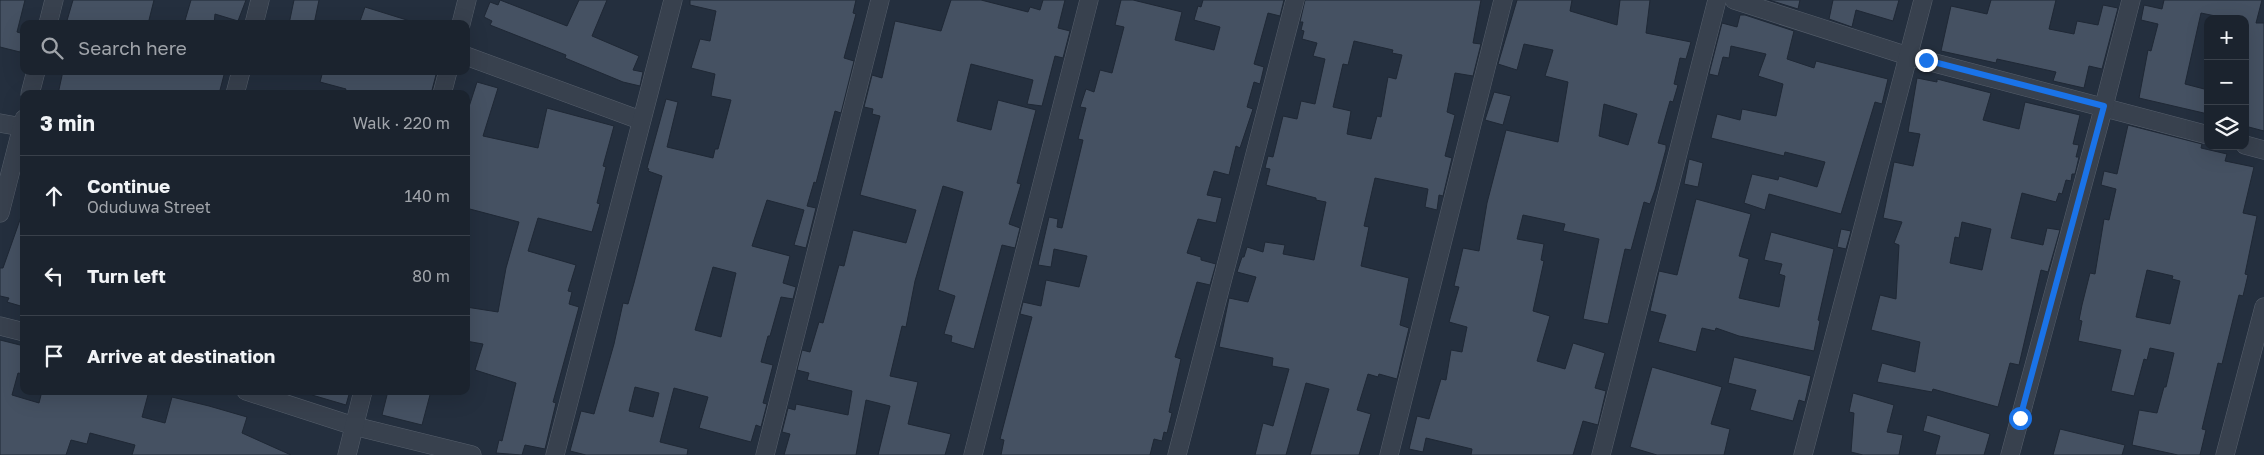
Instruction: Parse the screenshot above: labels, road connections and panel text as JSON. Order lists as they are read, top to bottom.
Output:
{
  "page": {
    "map_buttons": ["+", "−"],
    "search": "Search here",
    "heading": ["3 min", "Walk · 220 m"],
    "list": [
      ["Continue", "Oduduwa Street", "140 m"],
      ["Turn left", "80 m"],
      "Arrive at destination"
    ]
  }
}
